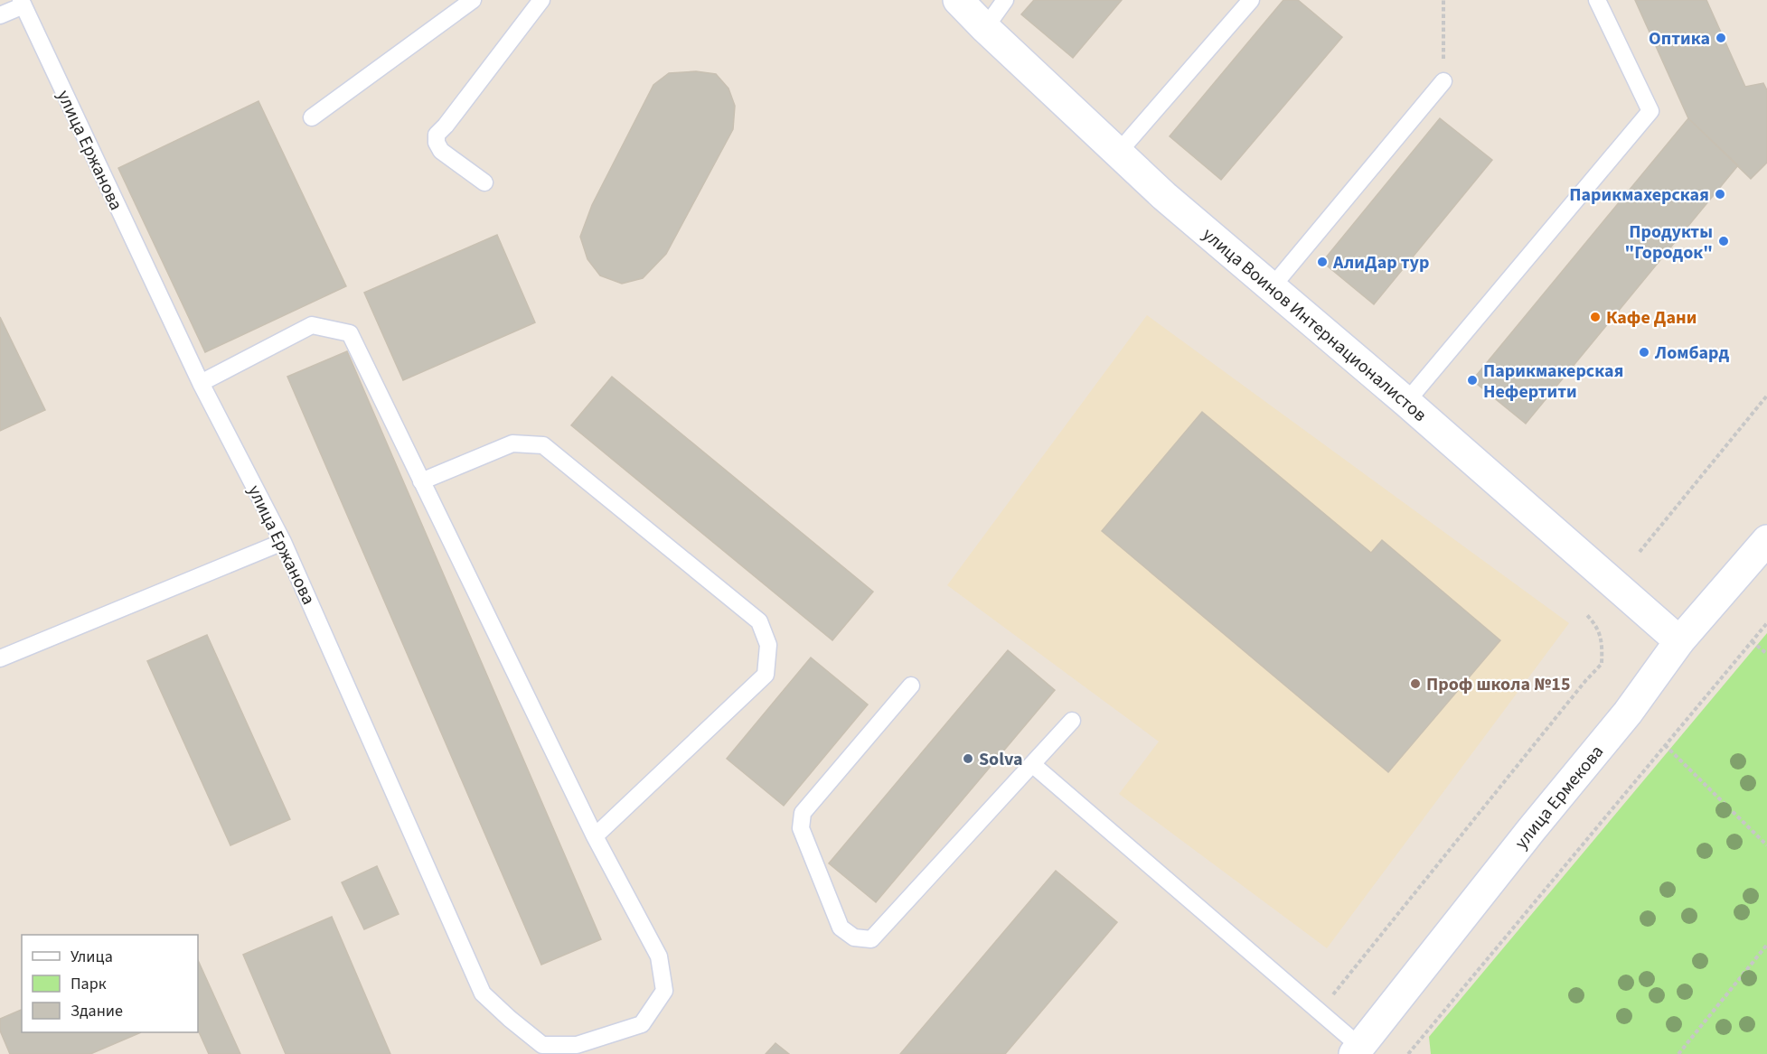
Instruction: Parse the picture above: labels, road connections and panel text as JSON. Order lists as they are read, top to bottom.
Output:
{
  "streets": {
    "main road": ["улица Воинов Интернационалистов", "улица Ермекова"],
    "lane": ["улица Ержанова"]
  },
  "crossings": [
    ["улица Воинов Интернационалистов", "улица Ермекова"]
  ],
  "places": [
    "Оптика",
    "Парикмахерская",
    "Продукты \"Городок\"",
    "АлиДар тур",
    "Кафе Дани",
    "Ломбард",
    "Парикмакерская Нефертити",
    "Проф школа №15",
    "Solva"
  ],
  "legend": ["Улица", "Парк", "Здание"]
}
